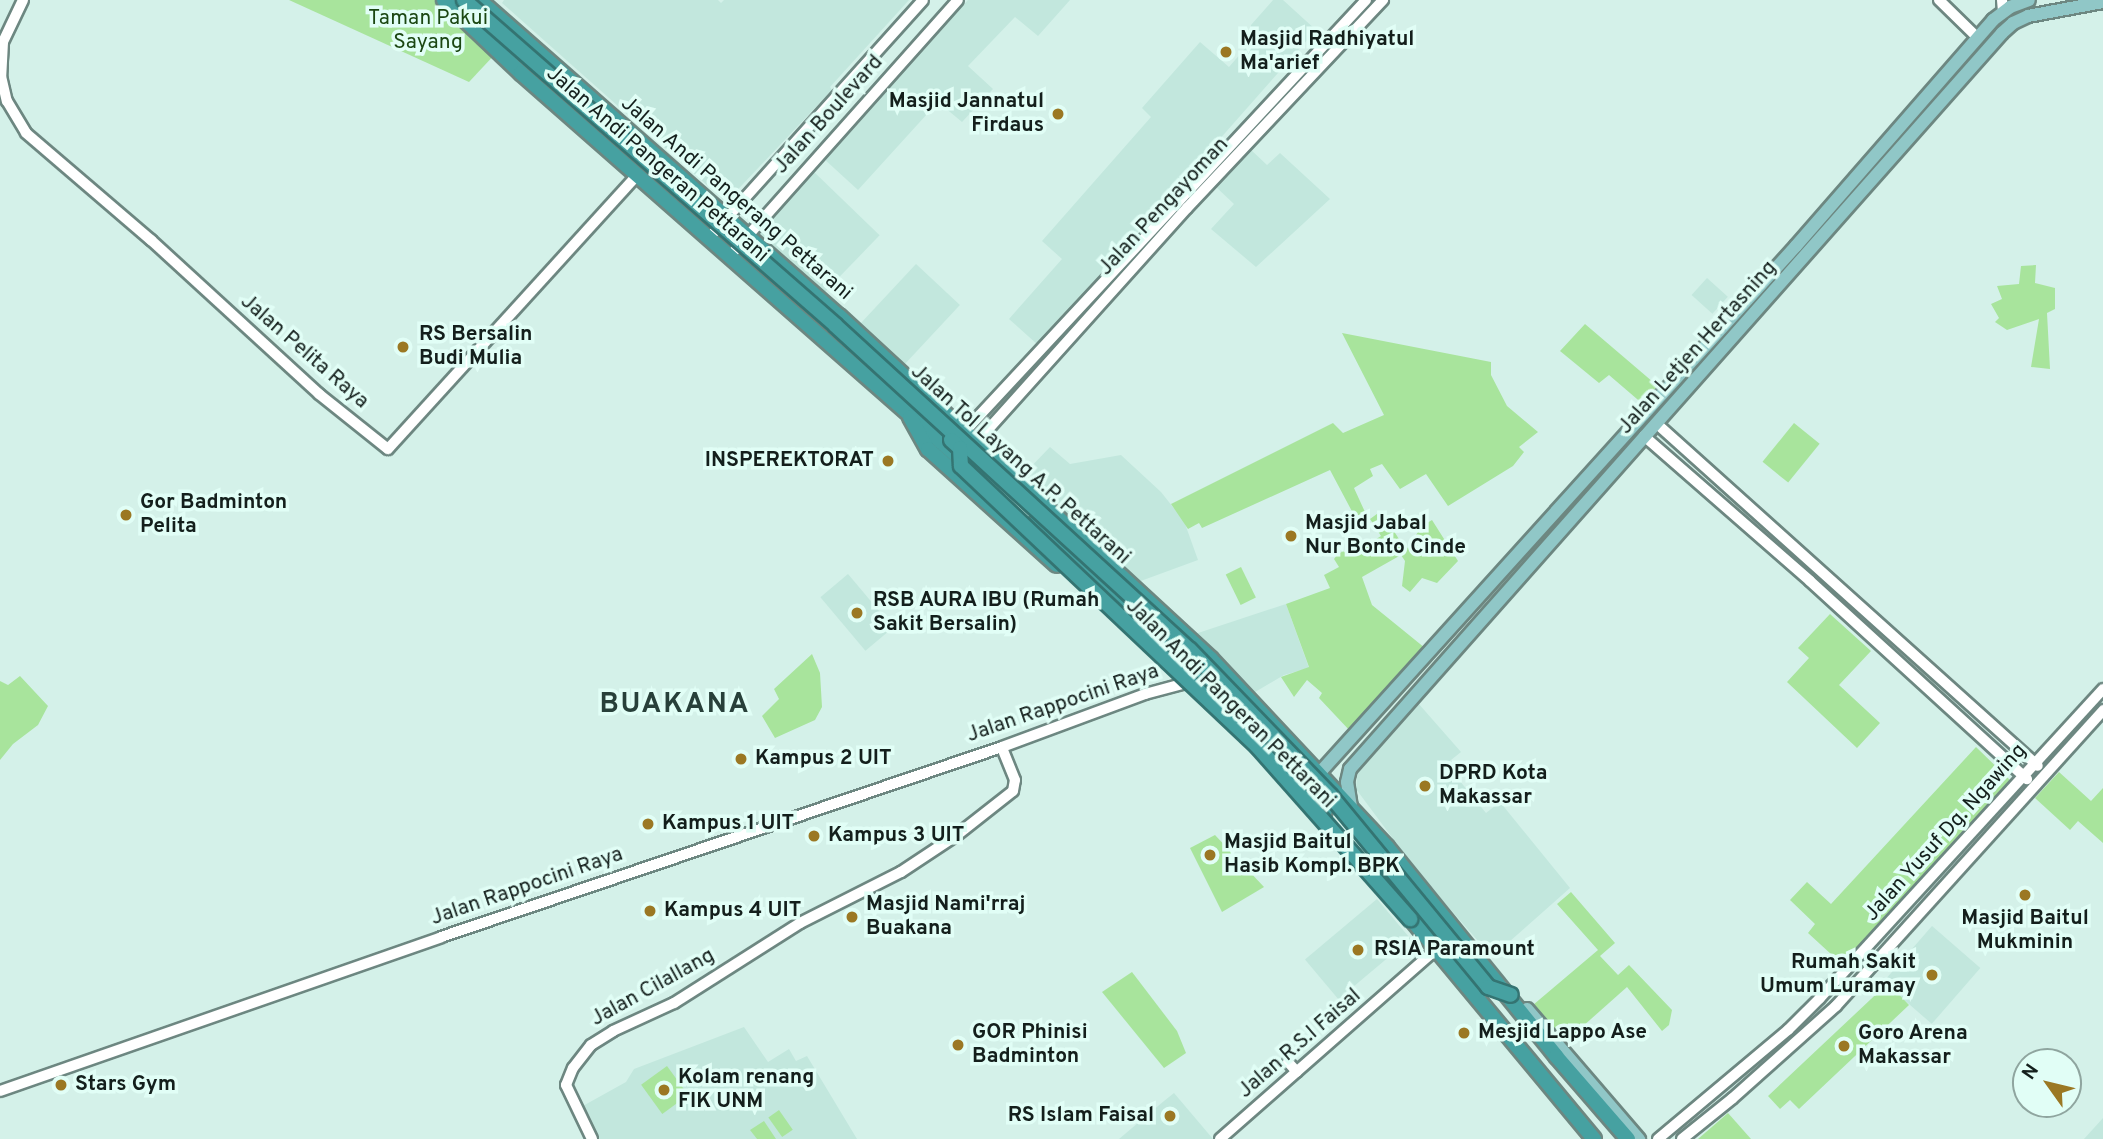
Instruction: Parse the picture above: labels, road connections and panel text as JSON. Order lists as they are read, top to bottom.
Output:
{
  "streets": {
    "highway": ["Jalan Andi Pangeran Pettarani", "Jalan Andi Pangerang Pettarani", "Jalan Tol Layang A.P. Pettarani"],
    "main road": ["Jalan Letjen Hertasning"],
    "street": [
      "Jalan Boulevard",
      "Jalan Pengayoman",
      "Jalan Pelita Raya",
      "Jalan Rappocini Raya",
      "Jalan Yusuf Dg. Ngawing",
      "Jalan Cilallang",
      "Jalan R.S.I Faisal"
    ]
  },
  "crossings": [
    ["Jalan Boulevard", "Jalan Andi Pangeran Pettarani"],
    ["Jalan Boulevard", "Jalan Andi Pangerang Pettarani"],
    ["Jalan Andi Pangeran Pettarani", "Jalan Andi Pangerang Pettarani"],
    ["Jalan Andi Pangeran Pettarani", "Jalan Letjen Hertasning"],
    ["Jalan Andi Pangeran Pettarani", "Jalan Pelita Raya"],
    ["Jalan Andi Pangeran Pettarani", "Jalan Tol Layang A.P. Pettarani"],
    ["Jalan Andi Pangeran Pettarani", "Jalan Rappocini Raya"],
    ["Jalan Andi Pangeran Pettarani", "Jalan R.S.I Faisal"],
    ["Jalan Andi Pangerang Pettarani", "Jalan Pengayoman"],
    ["Jalan Rappocini Raya", "Jalan Cilallang"]
  ],
  "districts": ["BUAKANA"],
  "parks": ["Taman Pakui Sayang"],
  "places": [
    "Masjid Radhiyatul Ma'arief",
    "Masjid Jannatul Firdaus",
    "RS Bersalin Budi Mulia",
    "INSPEREKTORAT",
    "Gor Badminton Pelita",
    "Masjid Jabal Nur Bonto Cinde",
    "RSB AURA IBU (Rumah Sakit Bersalin)",
    "Kampus 2 UIT",
    "DPRD Kota Makassar",
    "Kampus 1 UIT",
    "Kampus 3 UIT",
    "Masjid Baitul Hasib Kompl. BPK",
    "Masjid Baitul Mukminin",
    "Kampus 4 UIT",
    "Masjid Nami'rraj Buakana",
    "RSIA Paramount",
    "Rumah Sakit Umum Luramay",
    "Mesjid Lappo Ase",
    "GOR Phinisi Badminton",
    "Goro Arena Makassar",
    "Stars Gym",
    "Kolam renang FIK UNM",
    "RS Islam Faisal"
  ],
  "north": "top left"
}
